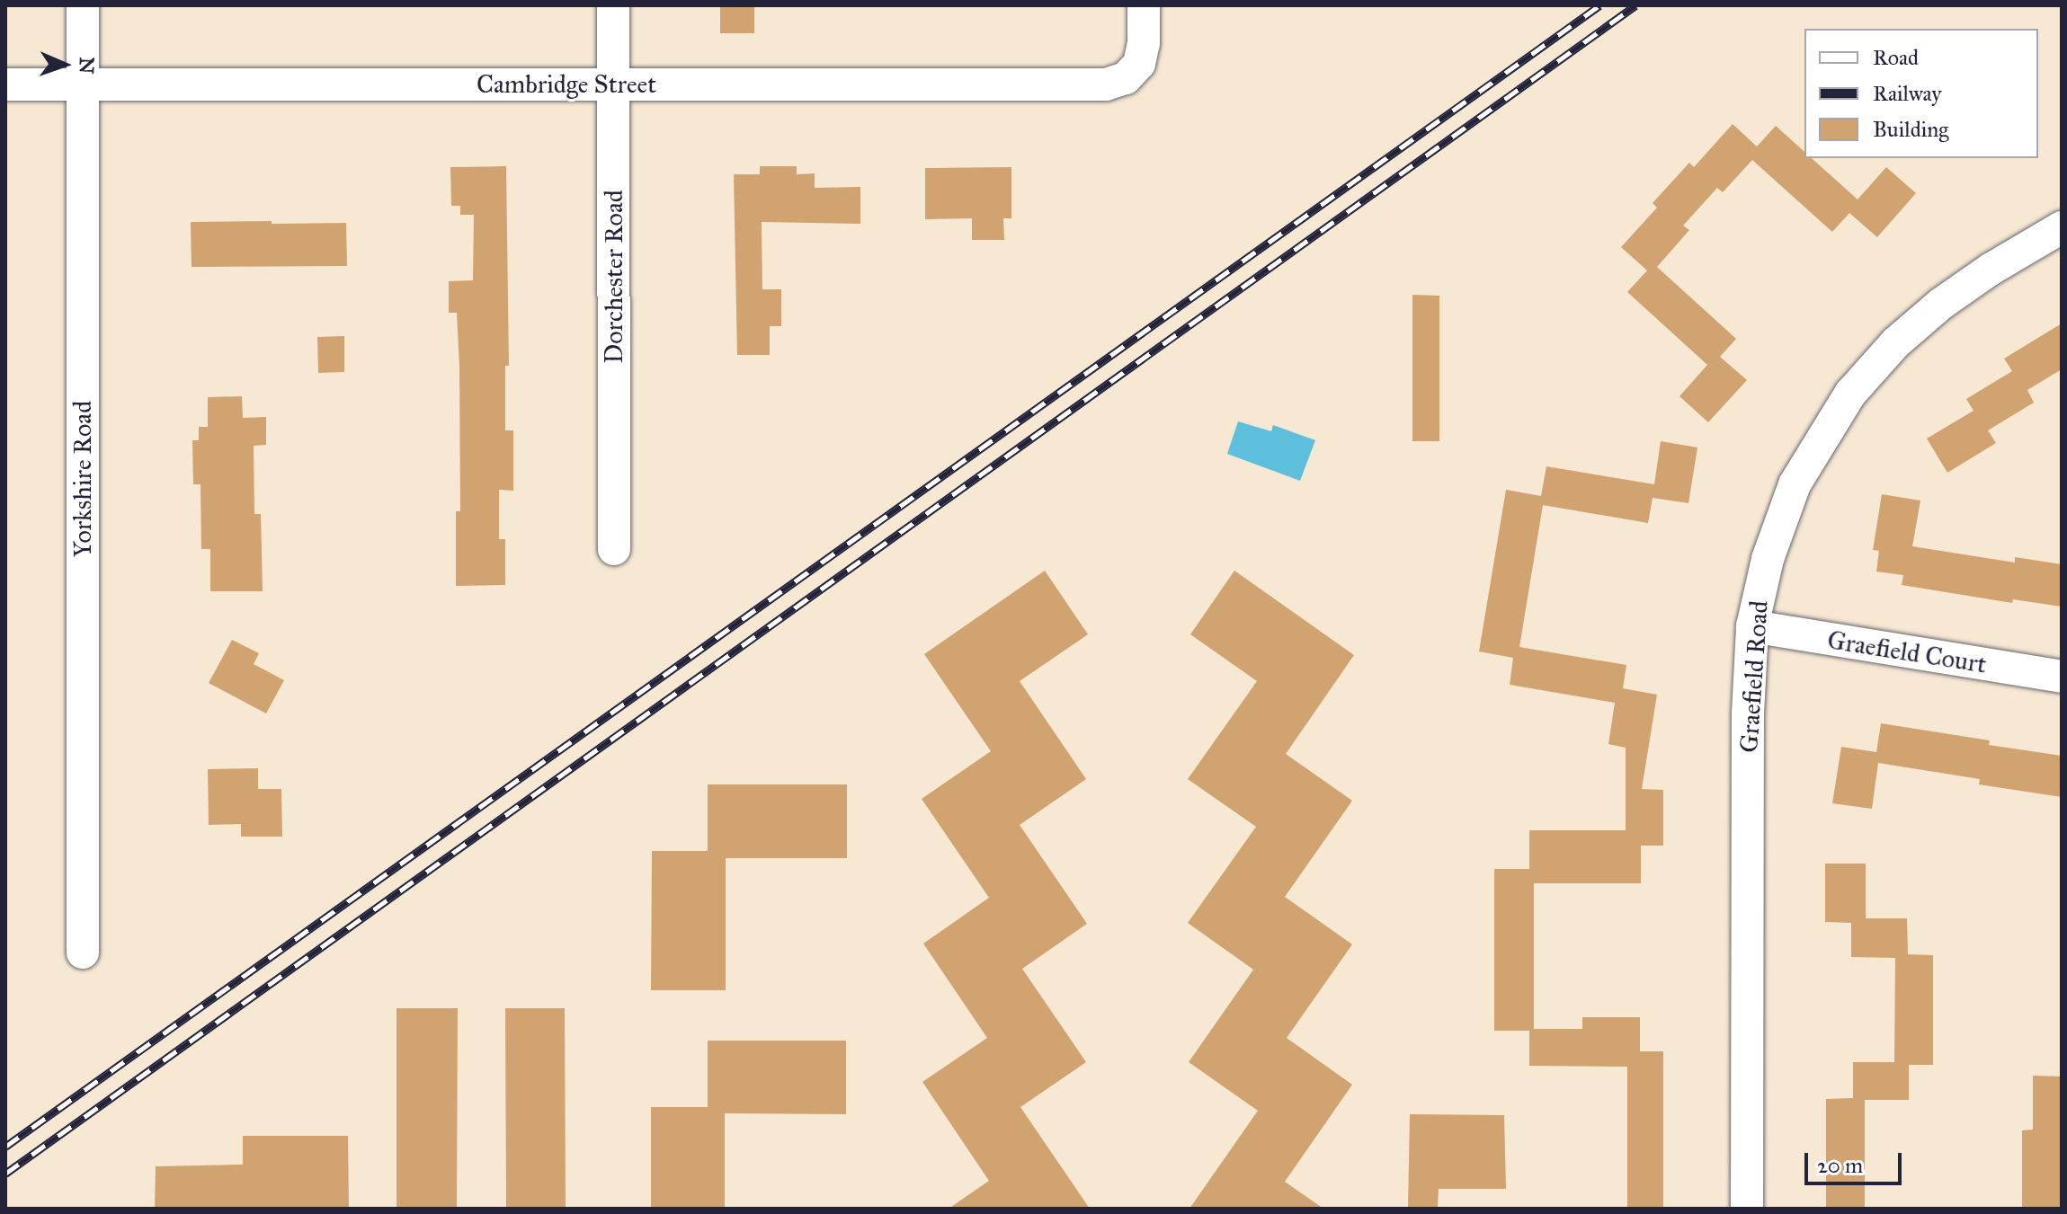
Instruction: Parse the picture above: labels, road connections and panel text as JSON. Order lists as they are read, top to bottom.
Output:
{
  "streets": {
    "street": [
      "Cambridge Street",
      "Dorchester Road",
      "Yorkshire Road",
      "Graefield Court",
      "Graefield Road"
    ]
  },
  "crossings": [
    ["Cambridge Street", "Dorchester Road"],
    ["Cambridge Street", "Yorkshire Road"],
    ["Graefield Court", "Graefield Road"]
  ],
  "legend": ["Road", "Railway", "Building"],
  "scale_bar": "20 m",
  "north": "right"
}
